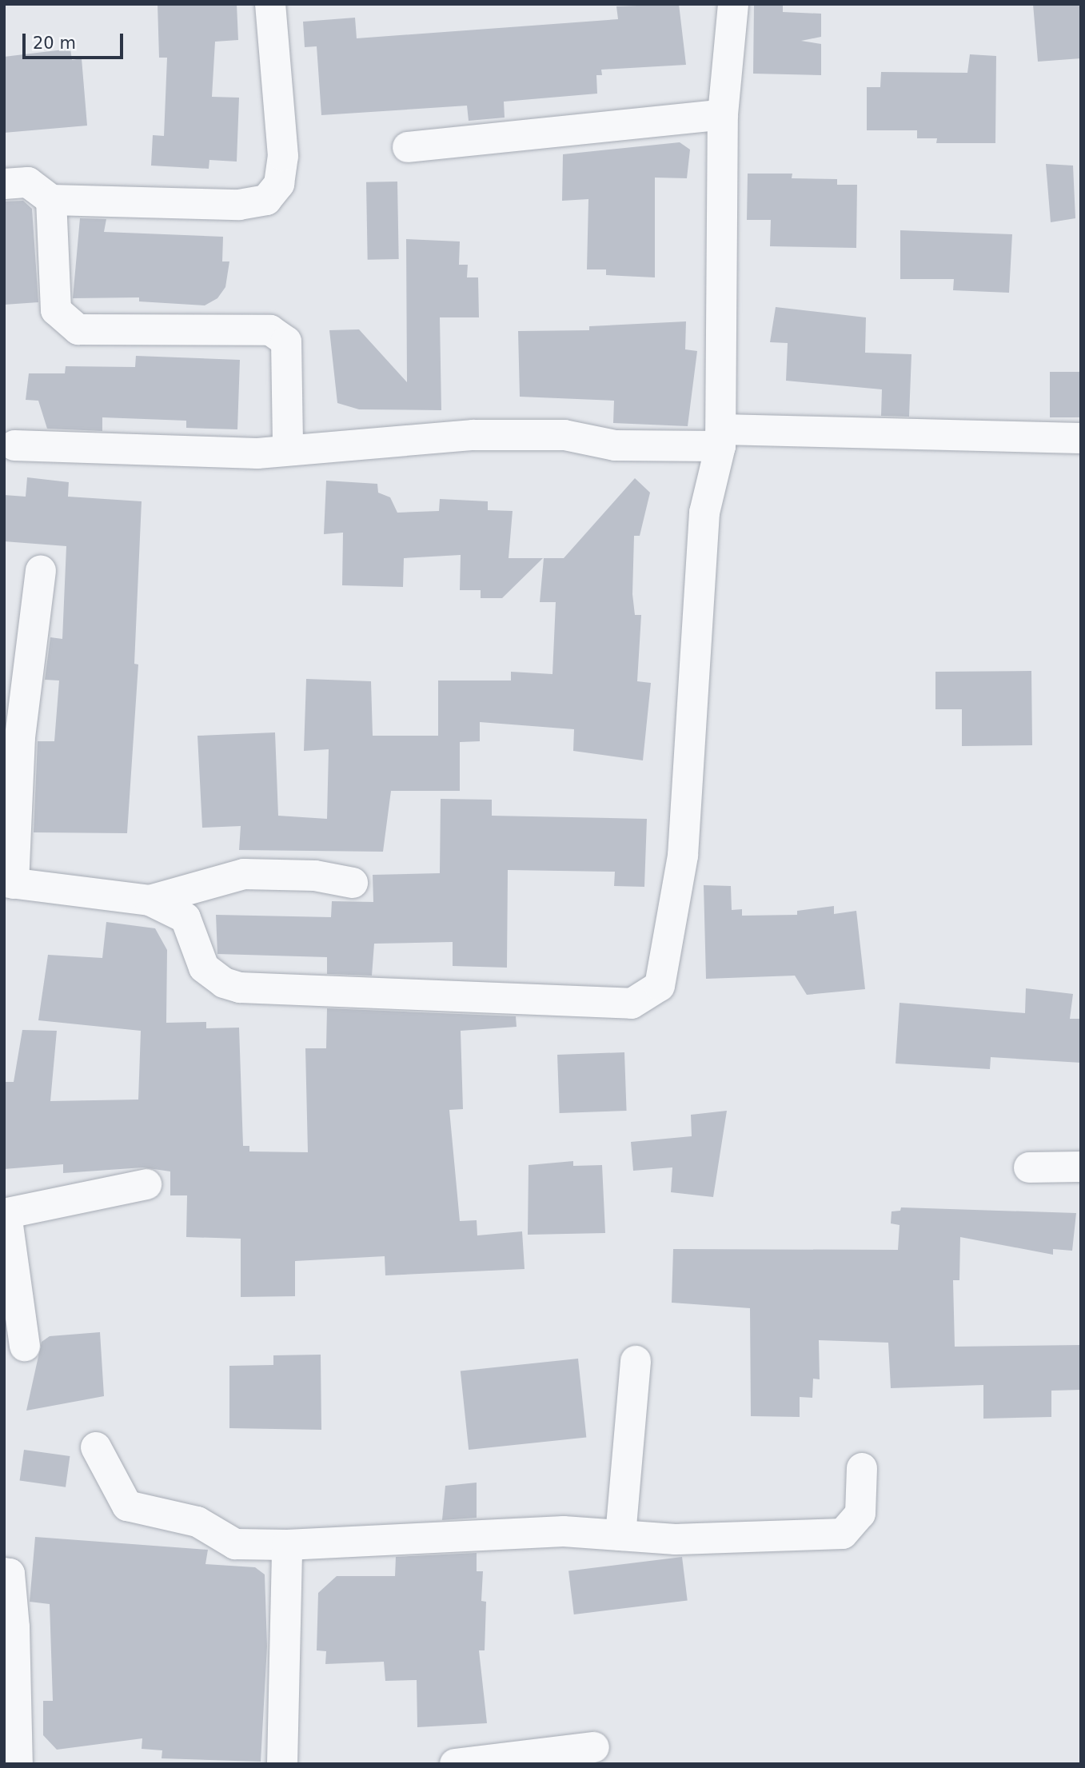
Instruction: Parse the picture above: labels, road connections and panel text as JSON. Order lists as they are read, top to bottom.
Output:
{
  "scale_bar": "20 m"
}
